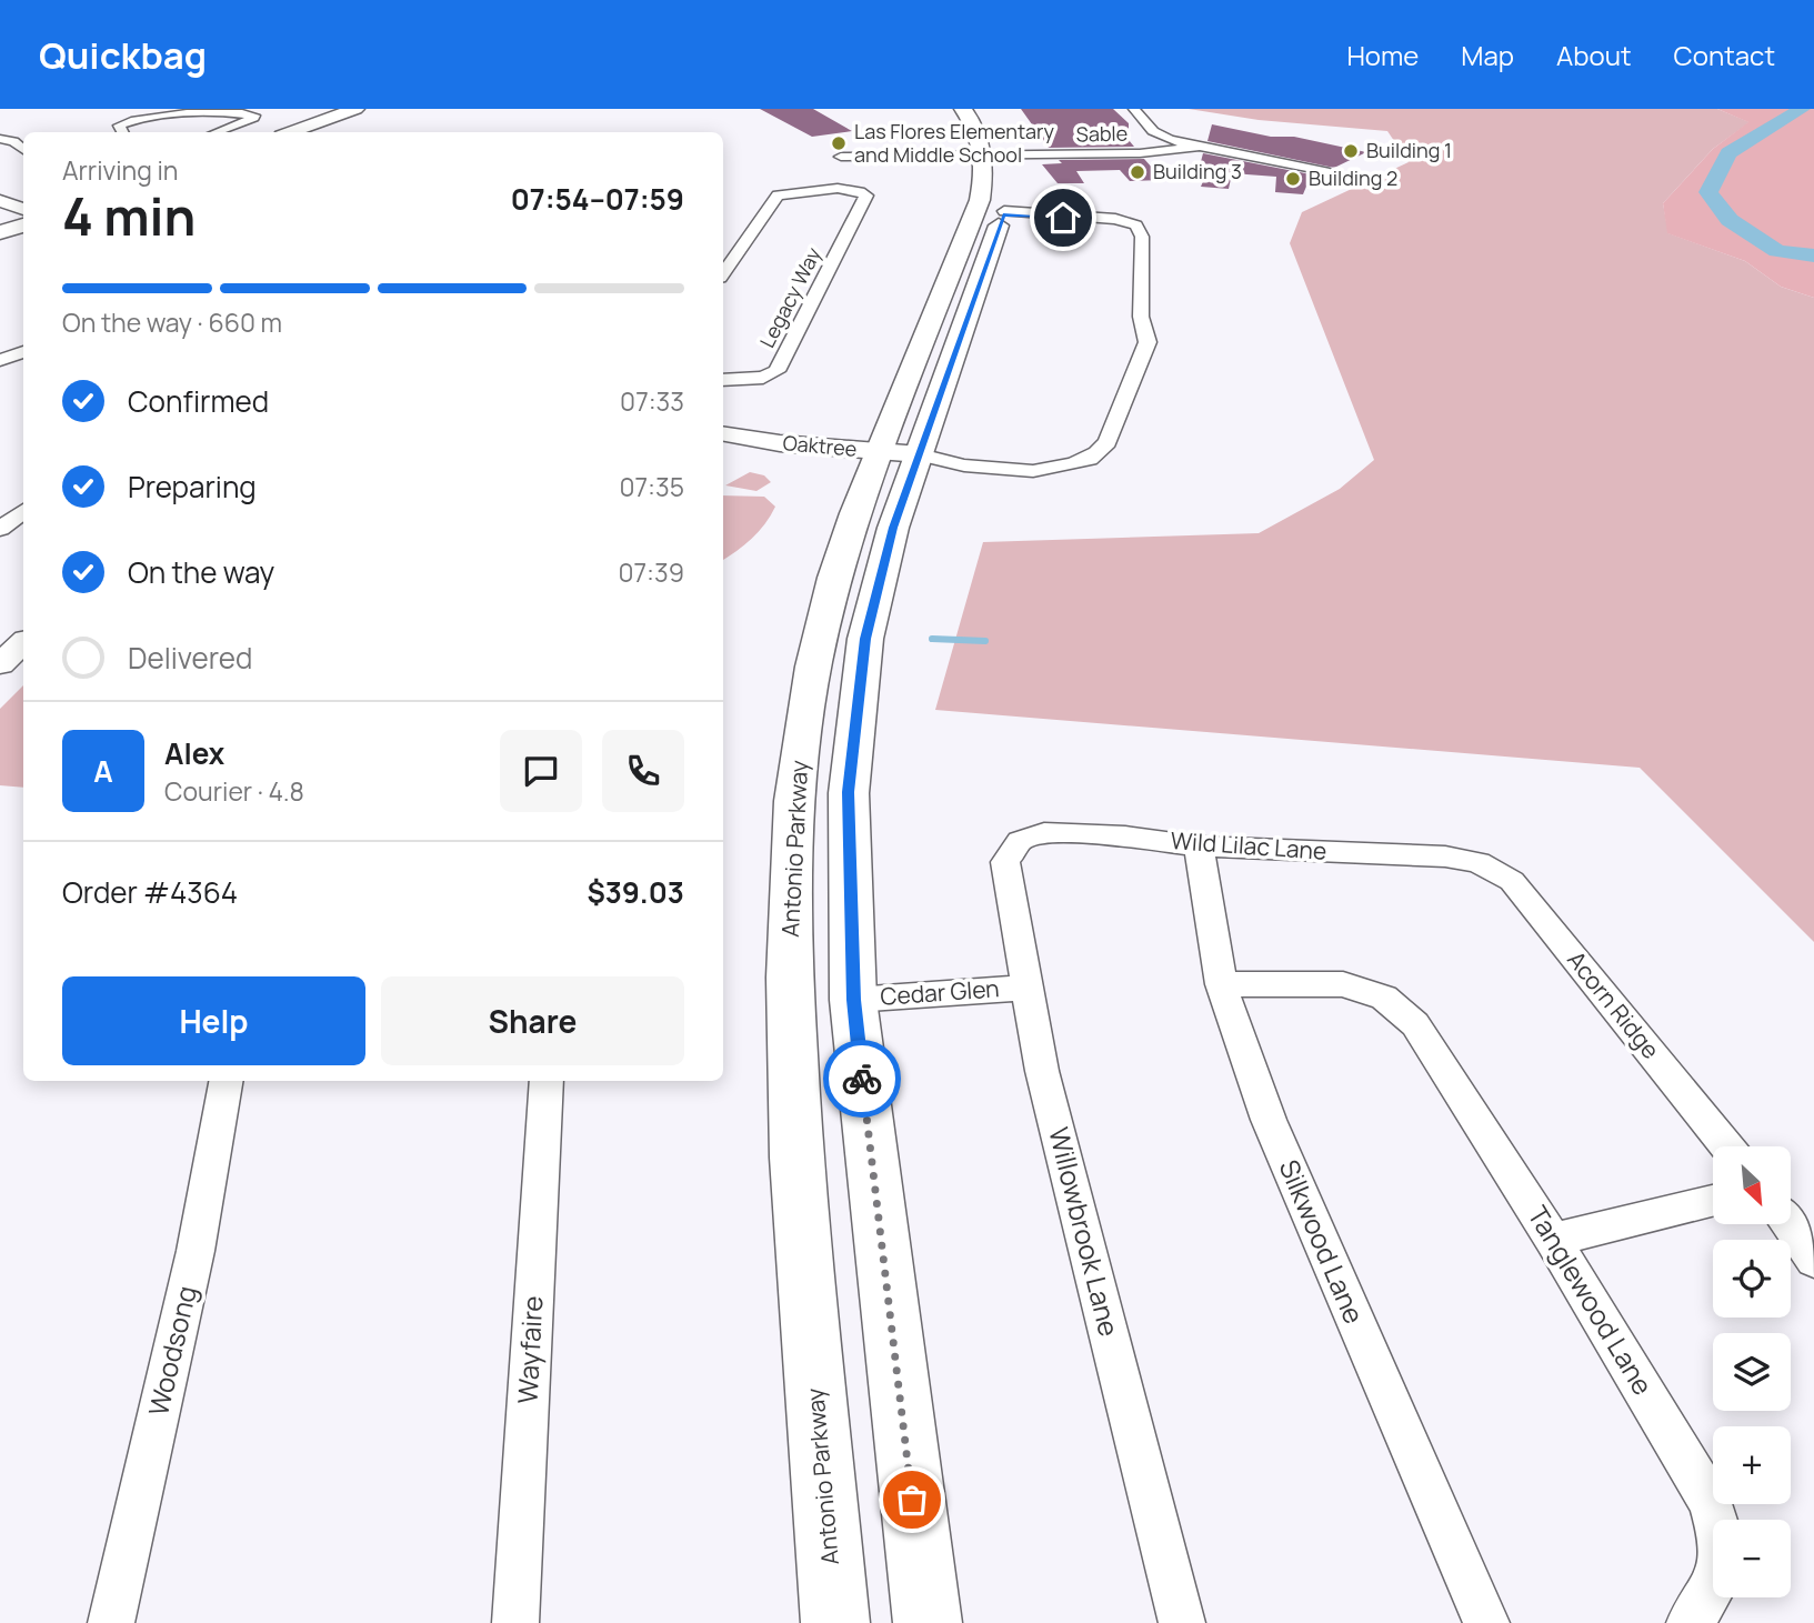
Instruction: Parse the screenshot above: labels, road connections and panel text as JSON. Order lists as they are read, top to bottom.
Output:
{
  "streets": {
    "main road": ["Antonio Parkway"],
    "street": [
      "Sable",
      "Legacy Way",
      "Oaktree",
      "Wild Lilac Lane",
      "Cedar Glen",
      "Acorn Ridge",
      "Willowbrook Lane",
      "Silkwood Lane",
      "Tanglewood Lane",
      "Wayfaire",
      "Woodsong"
    ]
  },
  "crossings": [
    ["Sable", "Antonio Parkway"],
    ["Oaktree", "Antonio Parkway"],
    ["Wild Lilac Lane", "Acorn Ridge"],
    ["Wild Lilac Lane", "Willowbrook Lane"],
    ["Wild Lilac Lane", "Silkwood Lane"],
    ["Antonio Parkway", "Cedar Glen"],
    ["Cedar Glen", "Willowbrook Lane"],
    ["Silkwood Lane", "Tanglewood Lane"]
  ],
  "places": [
    "Las Flores Elementary and Middle School",
    "Building 1",
    "Building 3",
    "Building 2"
  ],
  "north": "bottom right",
  "page": {
    "header": "Quickbag",
    "nav": [
      "Home",
      "Map",
      "About",
      "Contact"
    ],
    "heading": ["4 min", "Arriving in", "07:54–07:59"],
    "panel": [
      "Alex",
      "Courier · 4.8",
      "Order #4364",
      "$39.03"
    ],
    "bar": "On the way · 660 m",
    "list": [
      ["Confirmed", "07:33"],
      ["Preparing", "07:35"],
      ["On the way", "07:39"],
      "Delivered"
    ],
    "round": "A",
    "buttons": ["Help", "Share"],
    "map_buttons": ["+", "−"]
  }
}
